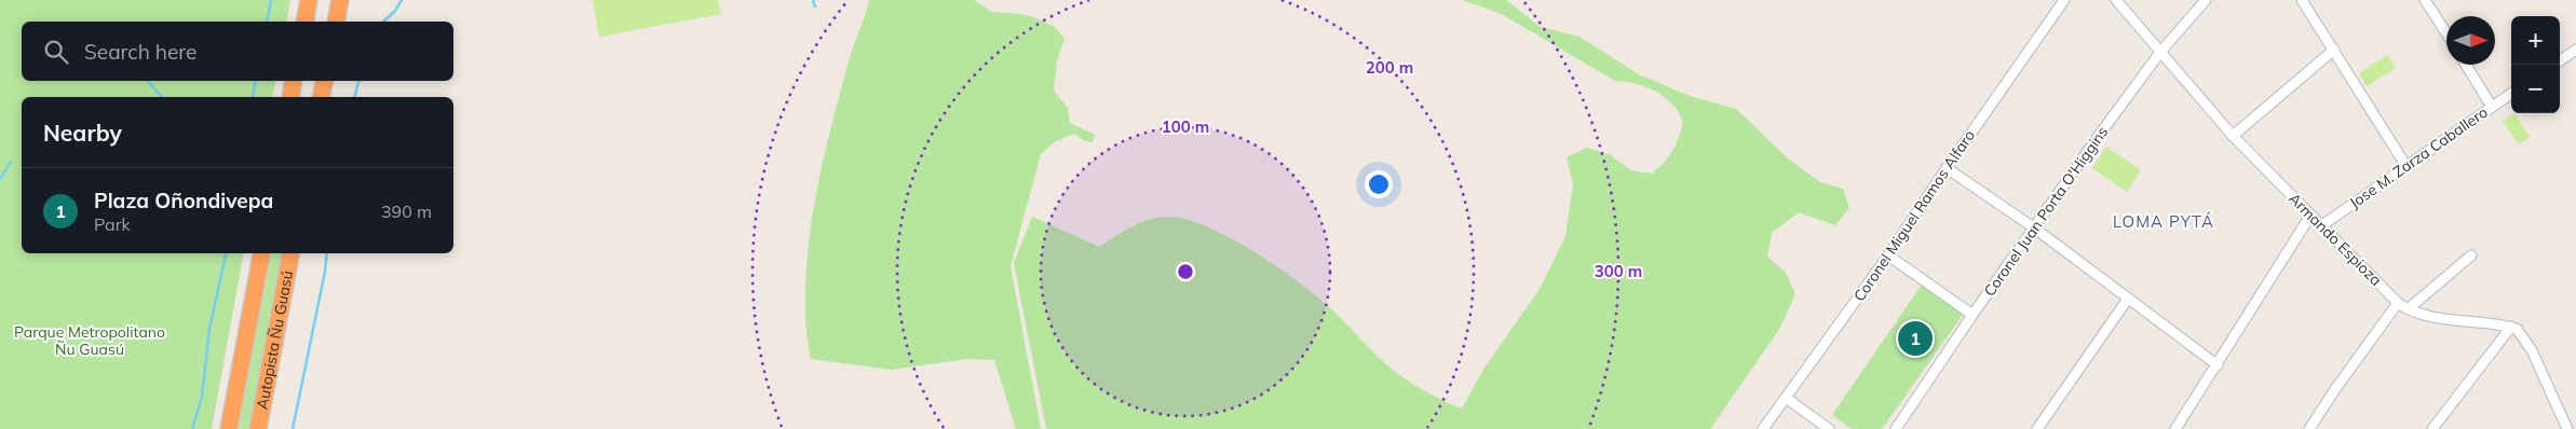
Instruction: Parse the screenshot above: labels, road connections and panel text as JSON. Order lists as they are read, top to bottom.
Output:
{
  "streets": {
    "highway": ["Autopista Ñu Guasú"],
    "street": [
      "Jose M. Zarza Caballero",
      "Coronel Juan Porta O'Higgins",
      "Coronel Miguel Ramos Alfaro",
      "Armando Espioza"
    ]
  },
  "crossings": [
    ["Jose M. Zarza Caballero", "Armando Espioza"],
    ["Coronel Juan Porta O'Higgins", "Armando Espioza"]
  ],
  "districts": ["LOMA PYTÁ"],
  "parks": ["Parque Metropolitano Ñu Guasú"],
  "north": "right",
  "page": {
    "map_buttons": ["+", "−"],
    "search": "Search here",
    "heading": "Nearby",
    "list": [
      {
        "mark": "1",
        "name": "Plaza Oñondivepa",
        "note": "Park",
        "value": "390 m"
      }
    ],
    "pins": "1"
  },
  "rings": ["200 m", "100 m", "300 m"]
}
